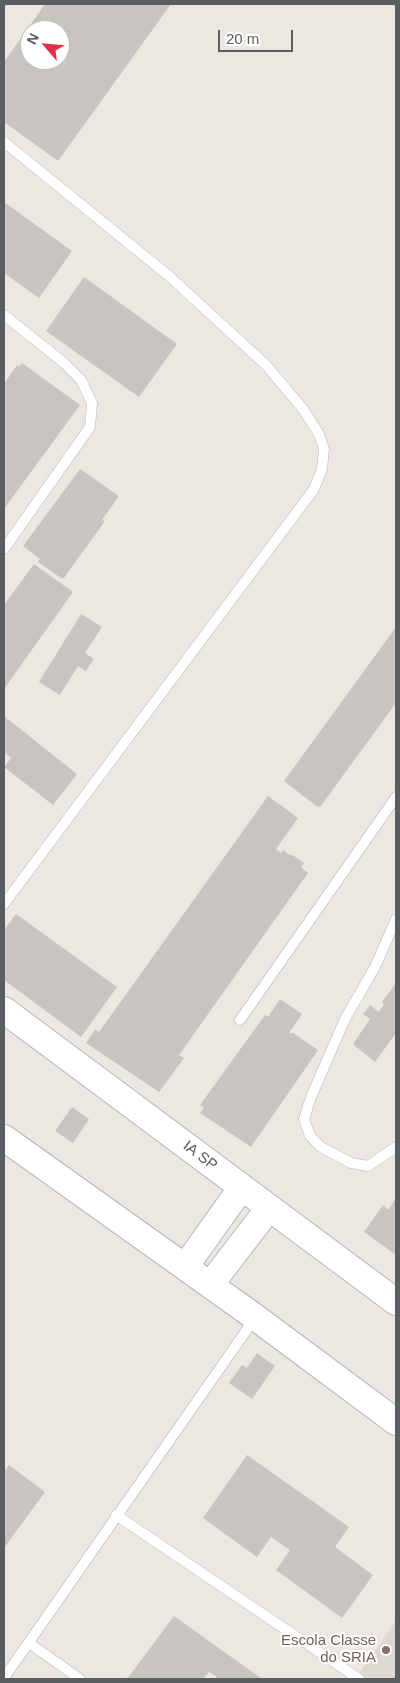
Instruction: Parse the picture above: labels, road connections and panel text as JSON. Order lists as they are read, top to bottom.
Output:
{
  "streets": {
    "street": ["IA SP"]
  },
  "places": ["Escola Classe do SRIA"],
  "scale_bar": "20 m",
  "north": "top left"
}
